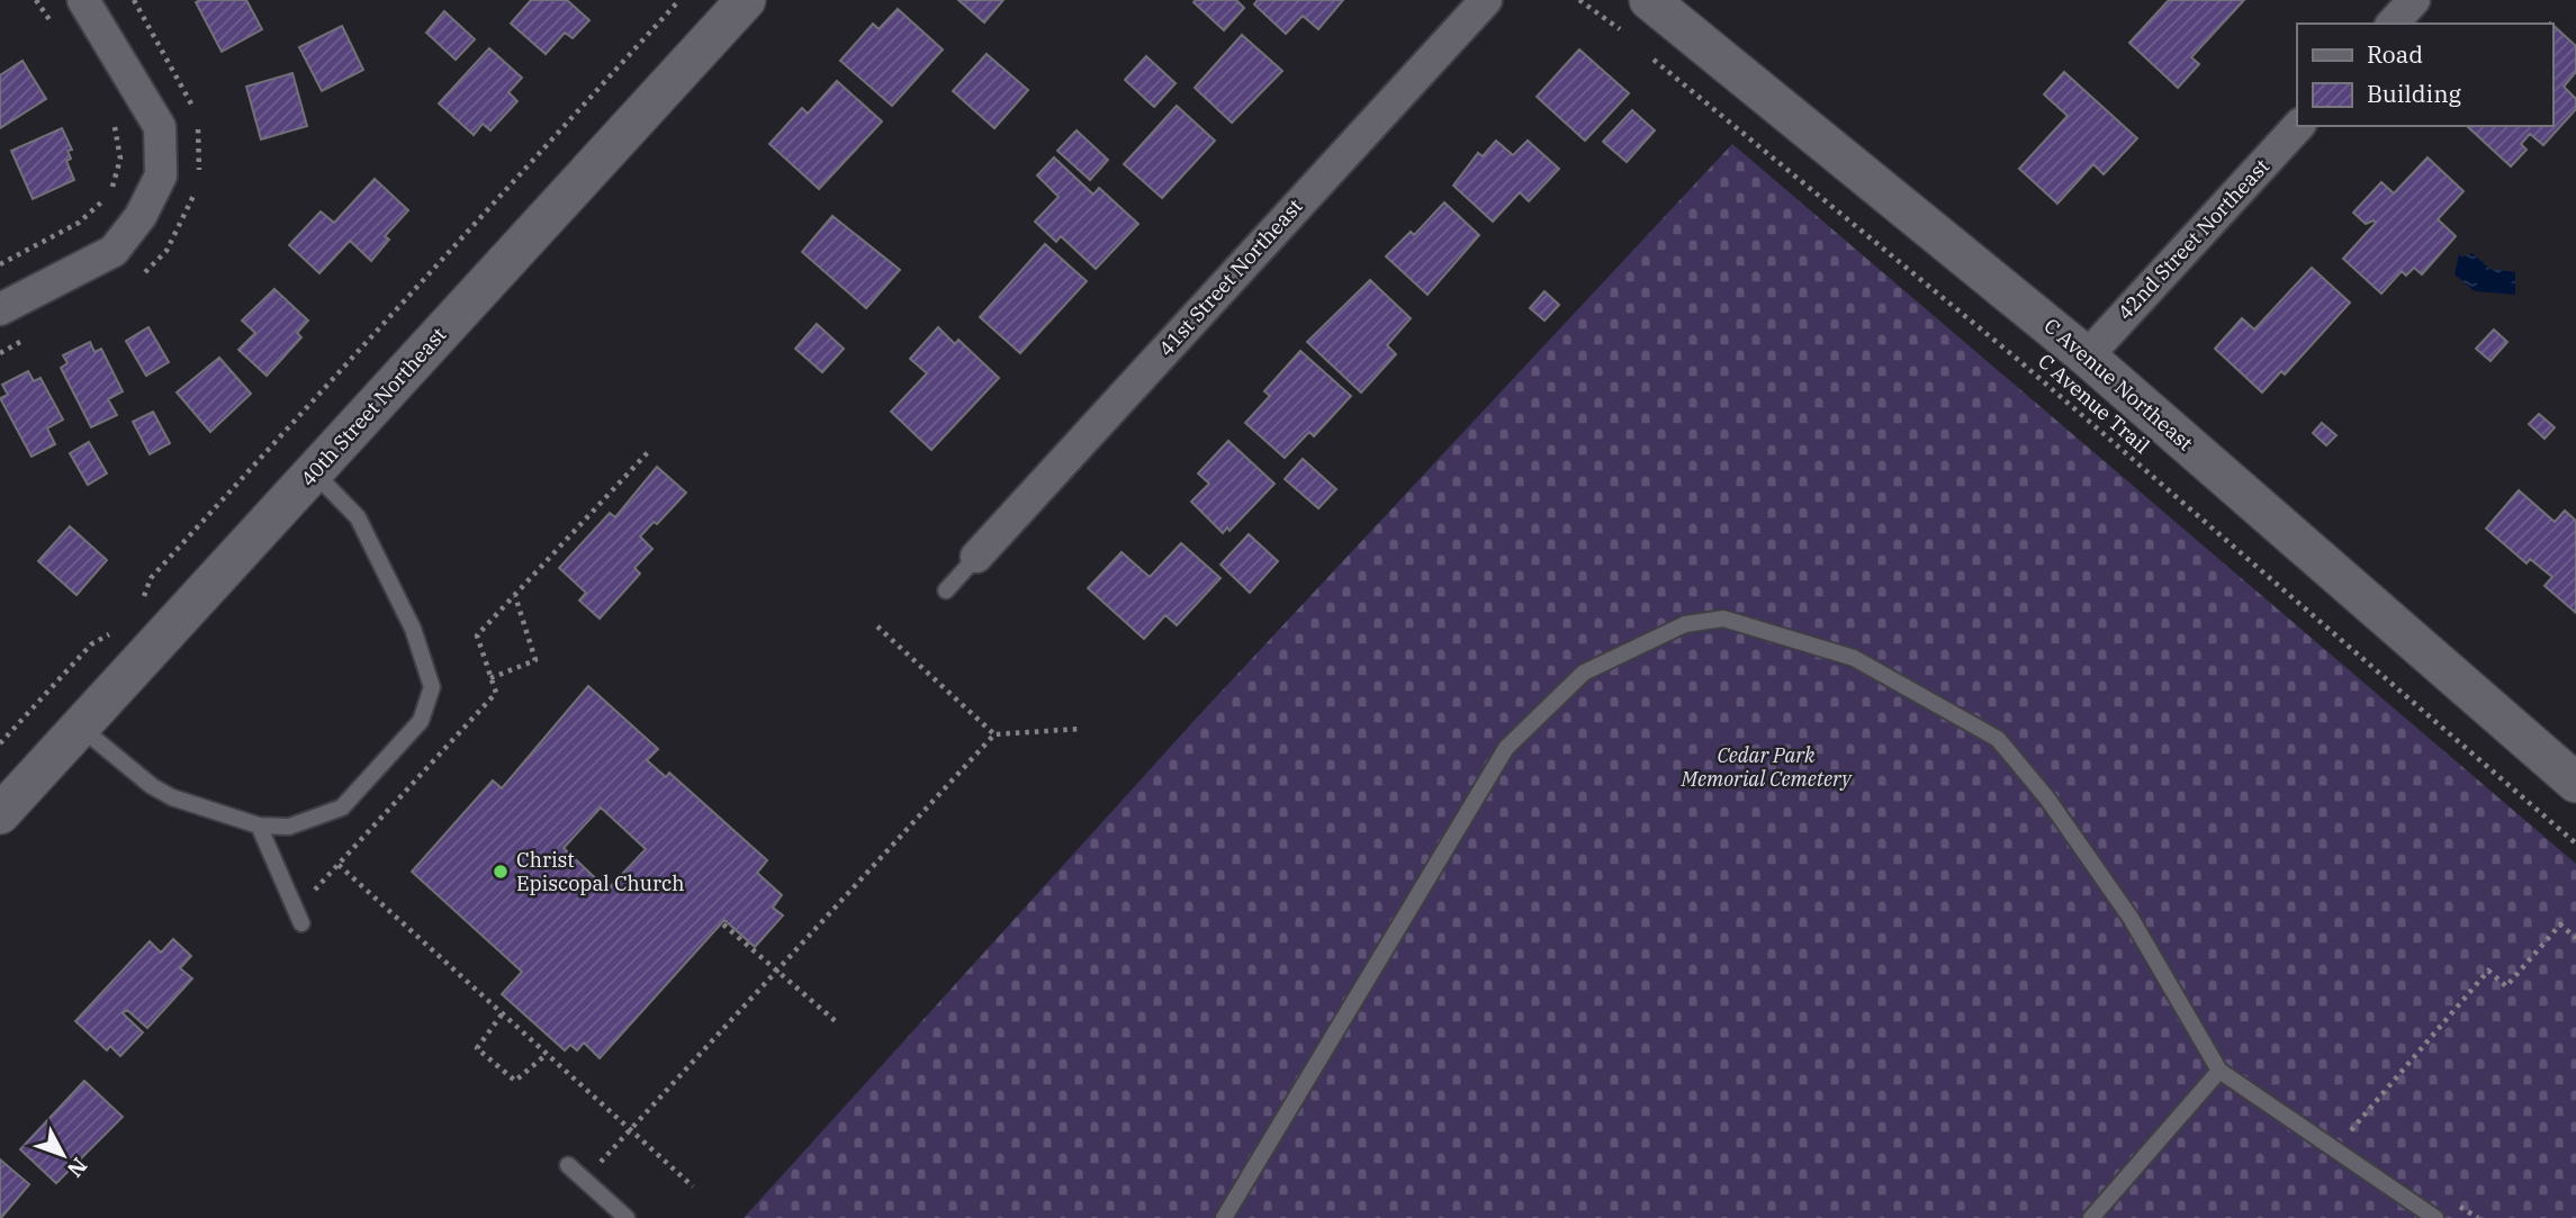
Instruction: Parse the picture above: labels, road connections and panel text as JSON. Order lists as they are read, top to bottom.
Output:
{
  "streets": {
    "street": [
      "42nd Street Northeast",
      "41st Street Northeast",
      "C Avenue Northeast",
      "40th Street Northeast"
    ],
    "path": ["C Avenue Trail"]
  },
  "crossings": [
    ["42nd Street Northeast", "C Avenue Northeast"]
  ],
  "parks": ["Cedar Park Memorial Cemetery"],
  "places": ["Christ Episcopal Church"],
  "legend": ["Road", "Building"],
  "north": "bottom right"
}
